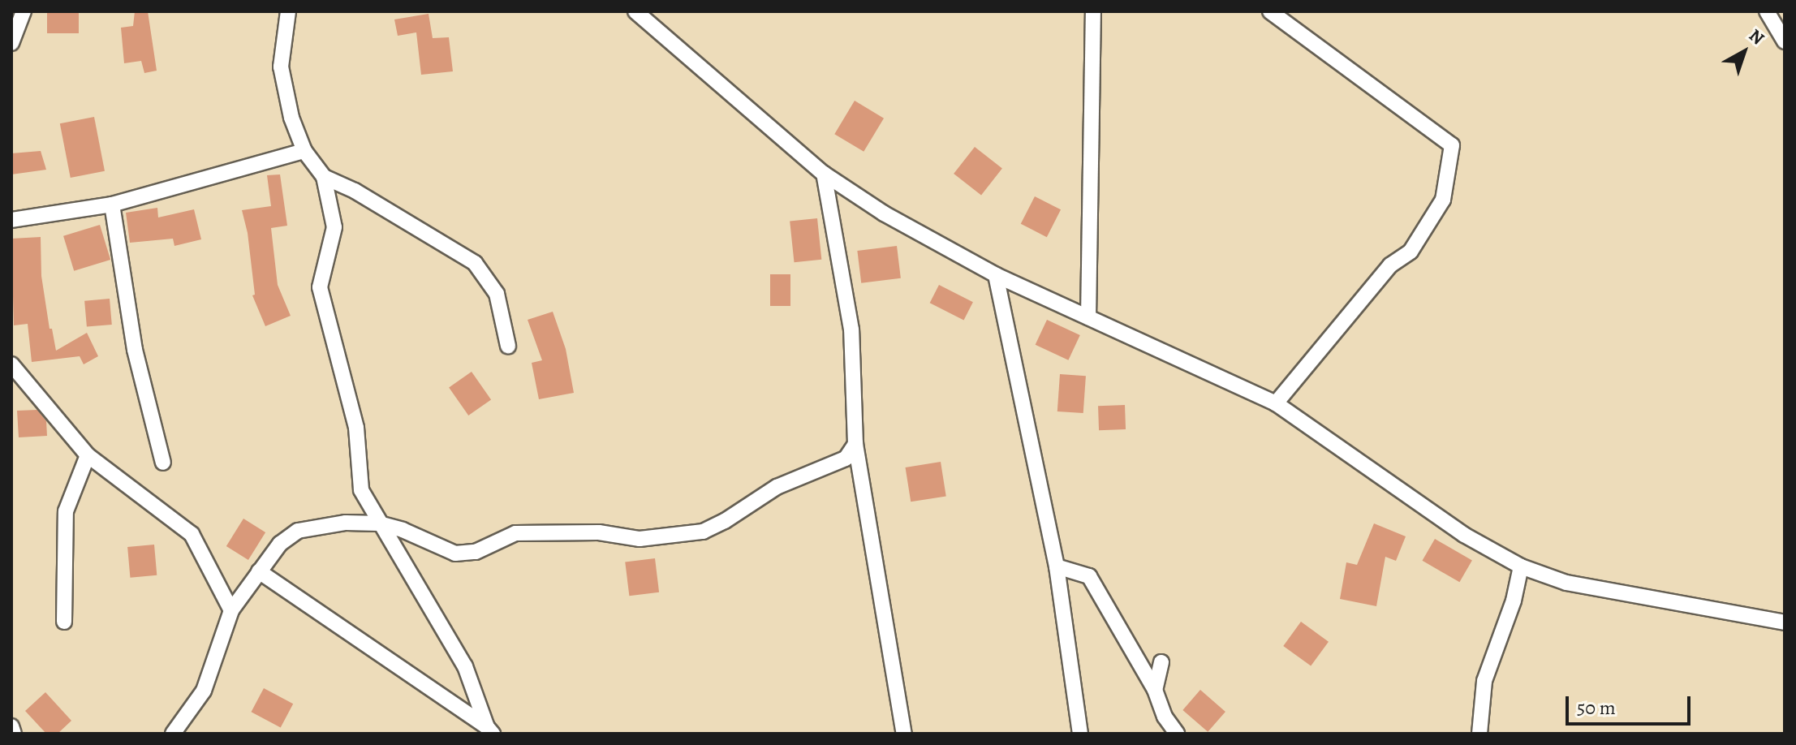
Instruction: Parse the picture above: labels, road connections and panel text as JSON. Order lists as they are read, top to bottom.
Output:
{
  "scale_bar": "50 m",
  "north": "top right"
}
